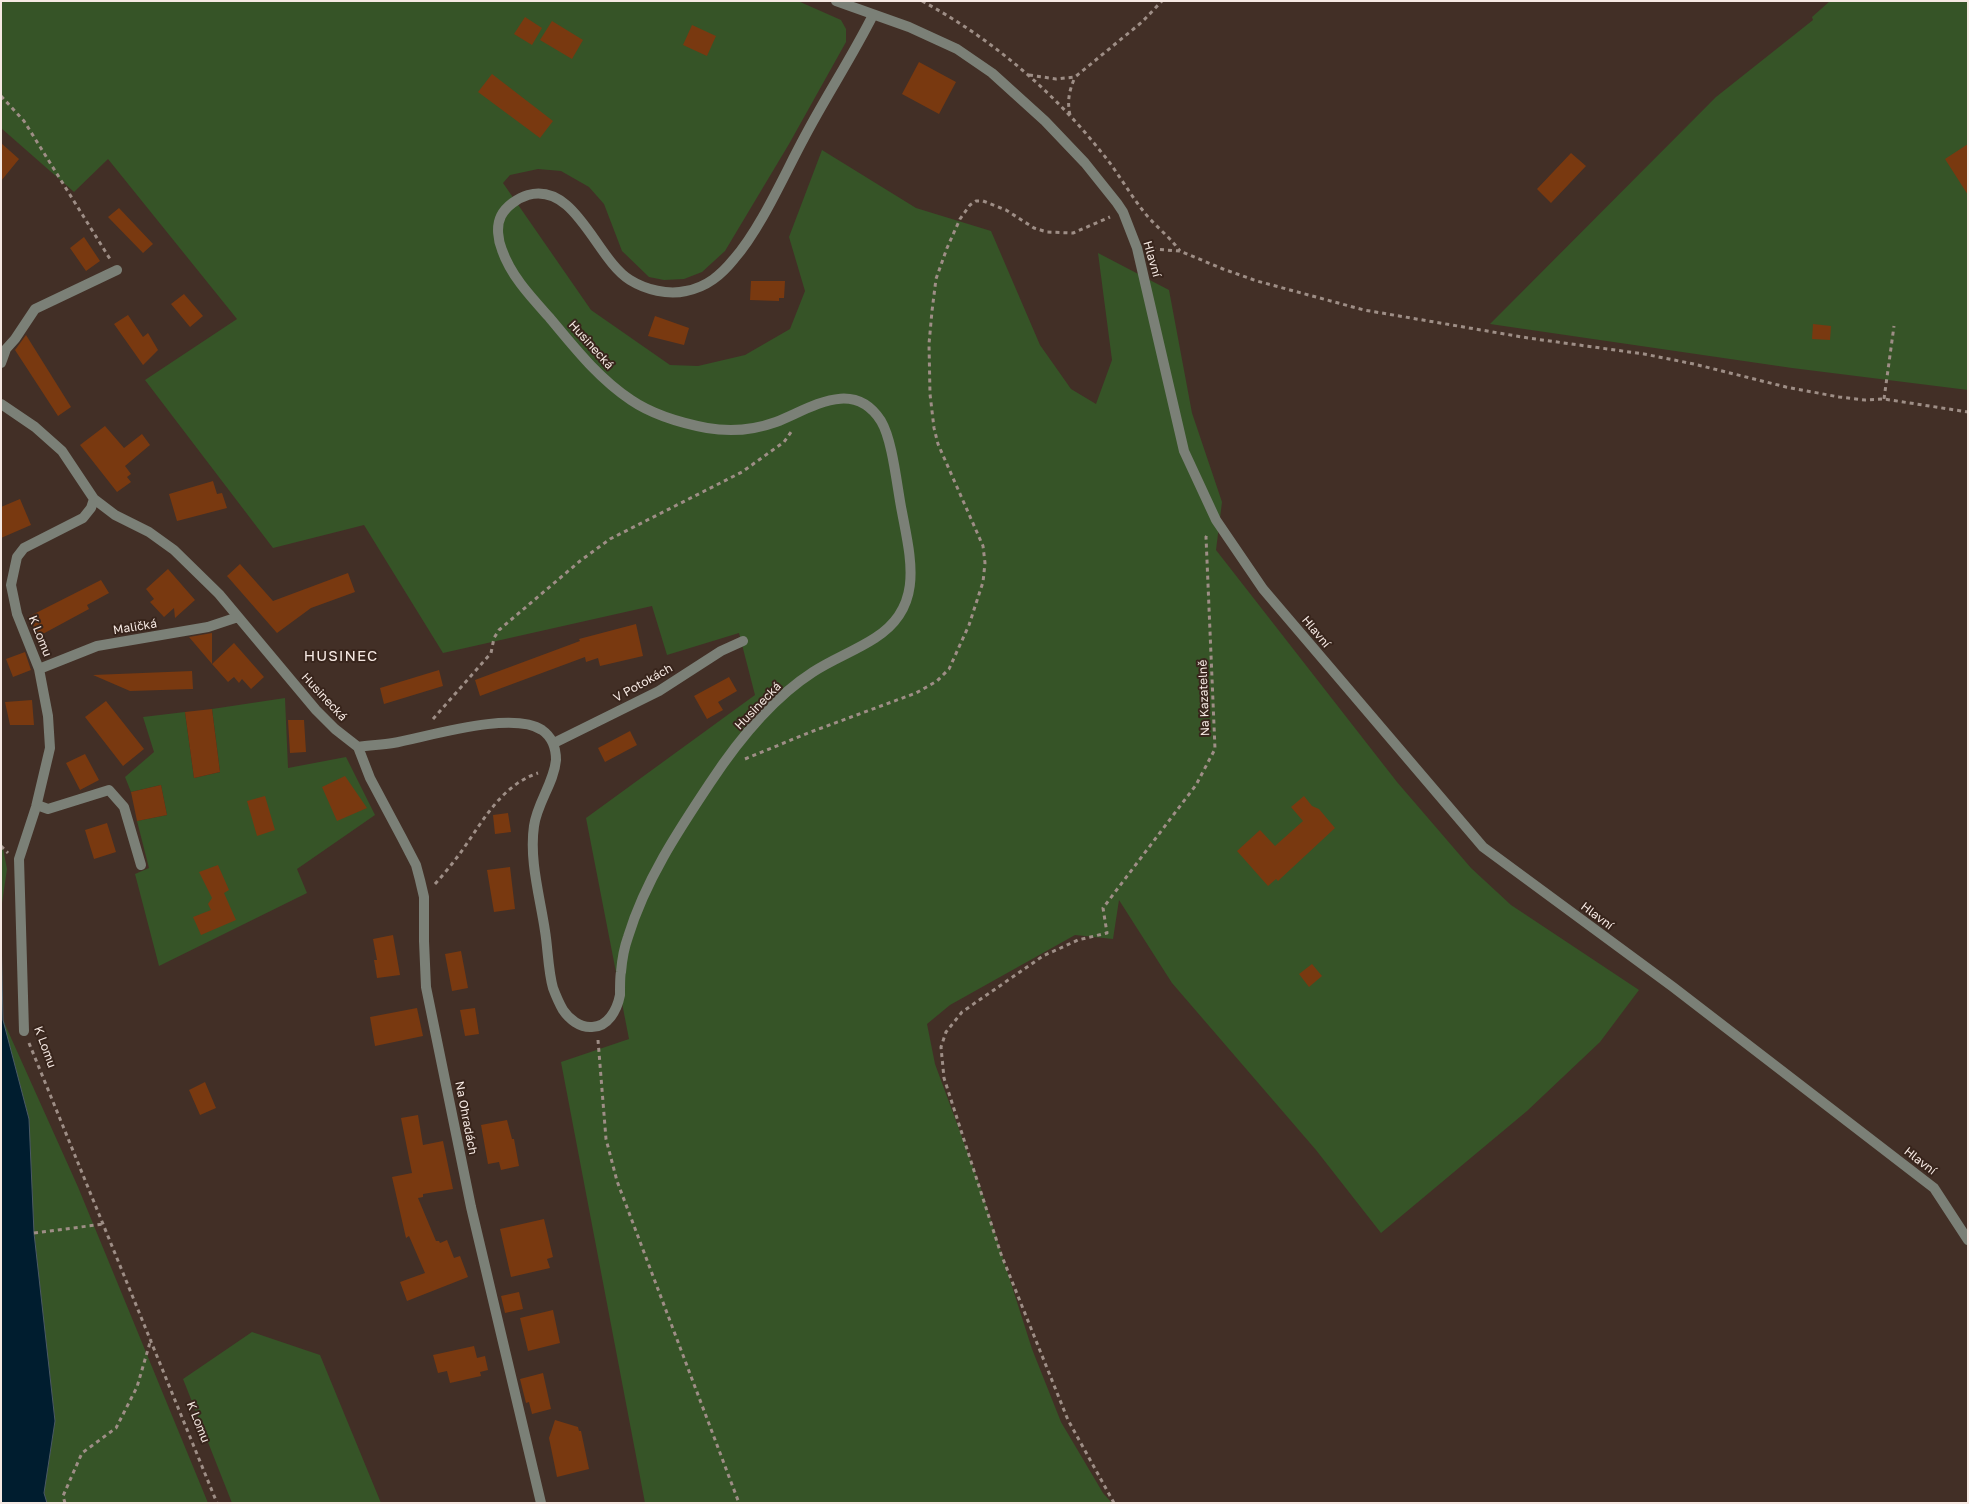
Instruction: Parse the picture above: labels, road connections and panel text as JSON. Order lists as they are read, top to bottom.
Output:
{
  "streets": {
    "street": [
      "Hlavní",
      "Husinecká",
      "Maličká",
      "K Lomu",
      "V Potokách",
      "Na Ohradách"
    ],
    "path": ["Na Kazatelně"]
  },
  "crossings": [
    ["Hlavní", "Husinecká"],
    ["Hlavní", "Na Kazatelně"],
    ["Husinecká", "Maličká"],
    ["Husinecká", "K Lomu"],
    ["Husinecká", "Na Ohradách"],
    ["Maličká", "K Lomu"]
  ],
  "districts": ["HUSINEC"]
}
